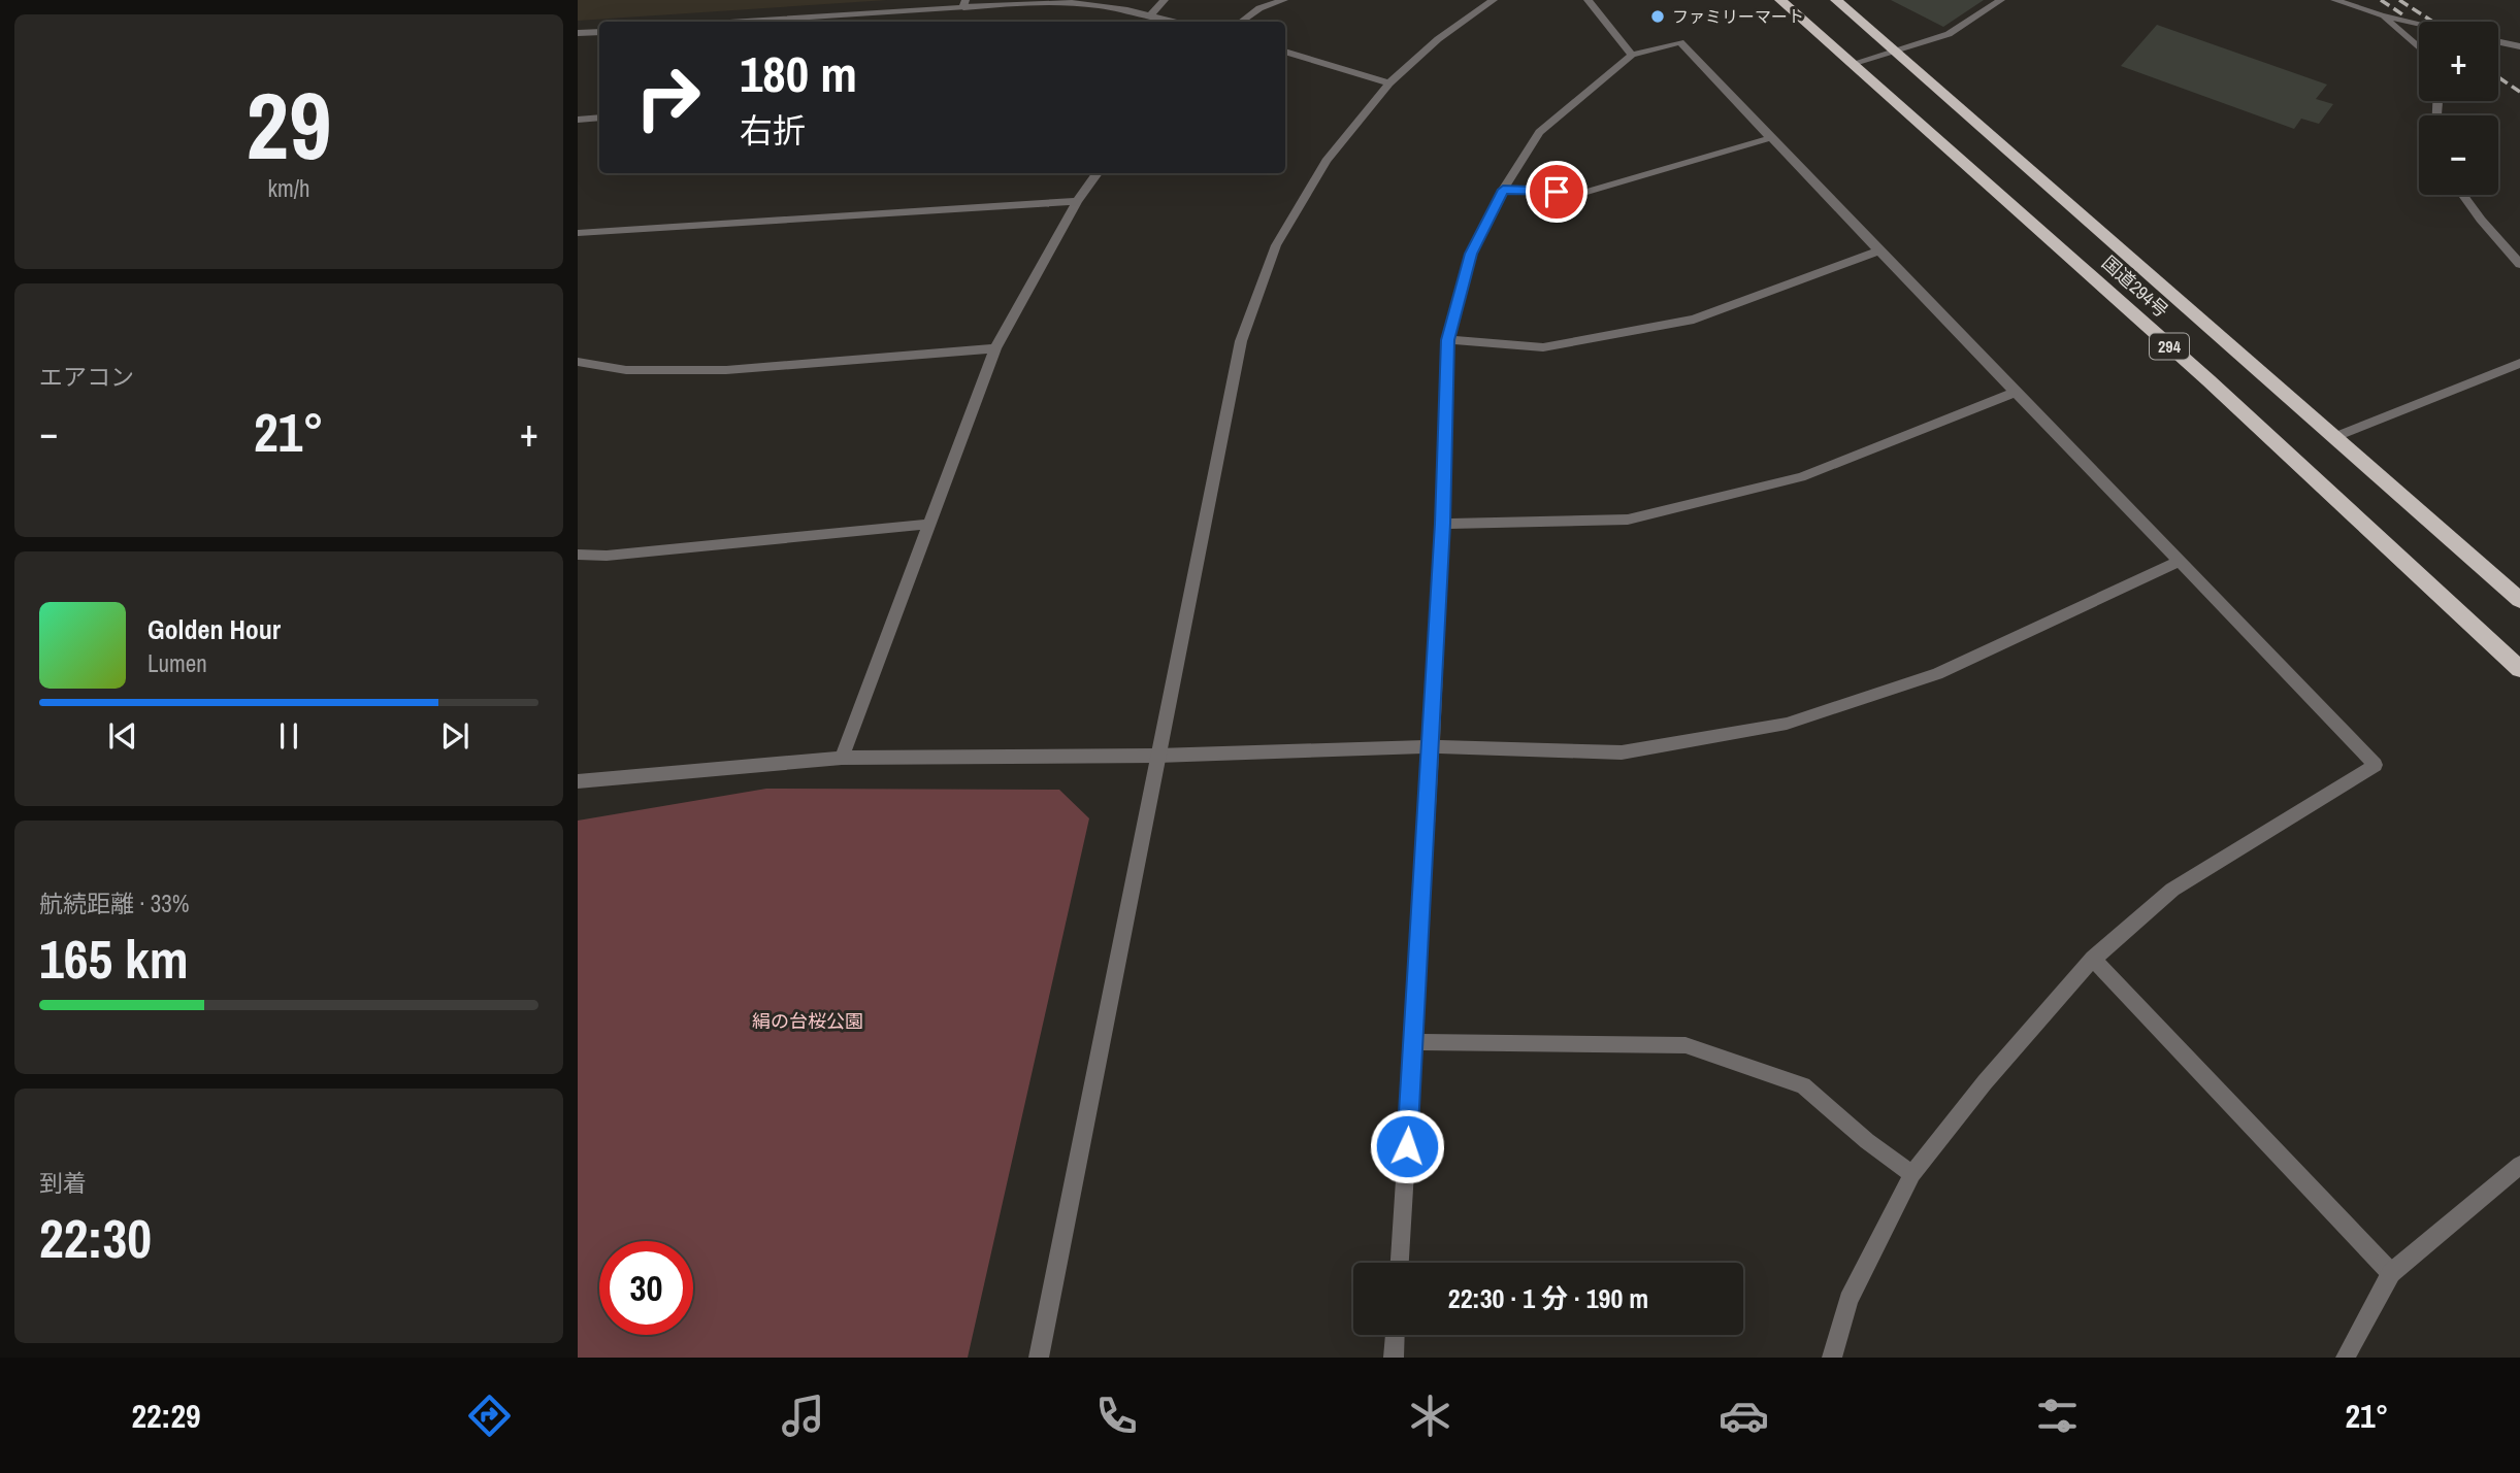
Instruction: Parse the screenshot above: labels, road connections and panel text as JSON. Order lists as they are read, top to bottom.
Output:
{
  "streets": {
    "highway": ["国道294号", "294"]
  },
  "parks": ["絹の台桜公園"],
  "places": ["ファミリーマート"],
  "page": {
    "tile": [
      ["29", "km/h"],
      "エアコン",
      ["航続距離 · 33%", "165 km"],
      ["到着", "22:30"]
    ],
    "map_buttons": ["+", "−"],
    "turn": ["180 m", "右折"],
    "heat": ["−", "21°", "+"],
    "song": ["Golden Hour", "Lumen"],
    "limit": "30",
    "trip": "22:30 · 1 分 · 190 m",
    "tabs": ["22:29", "21°"]
  }
}
